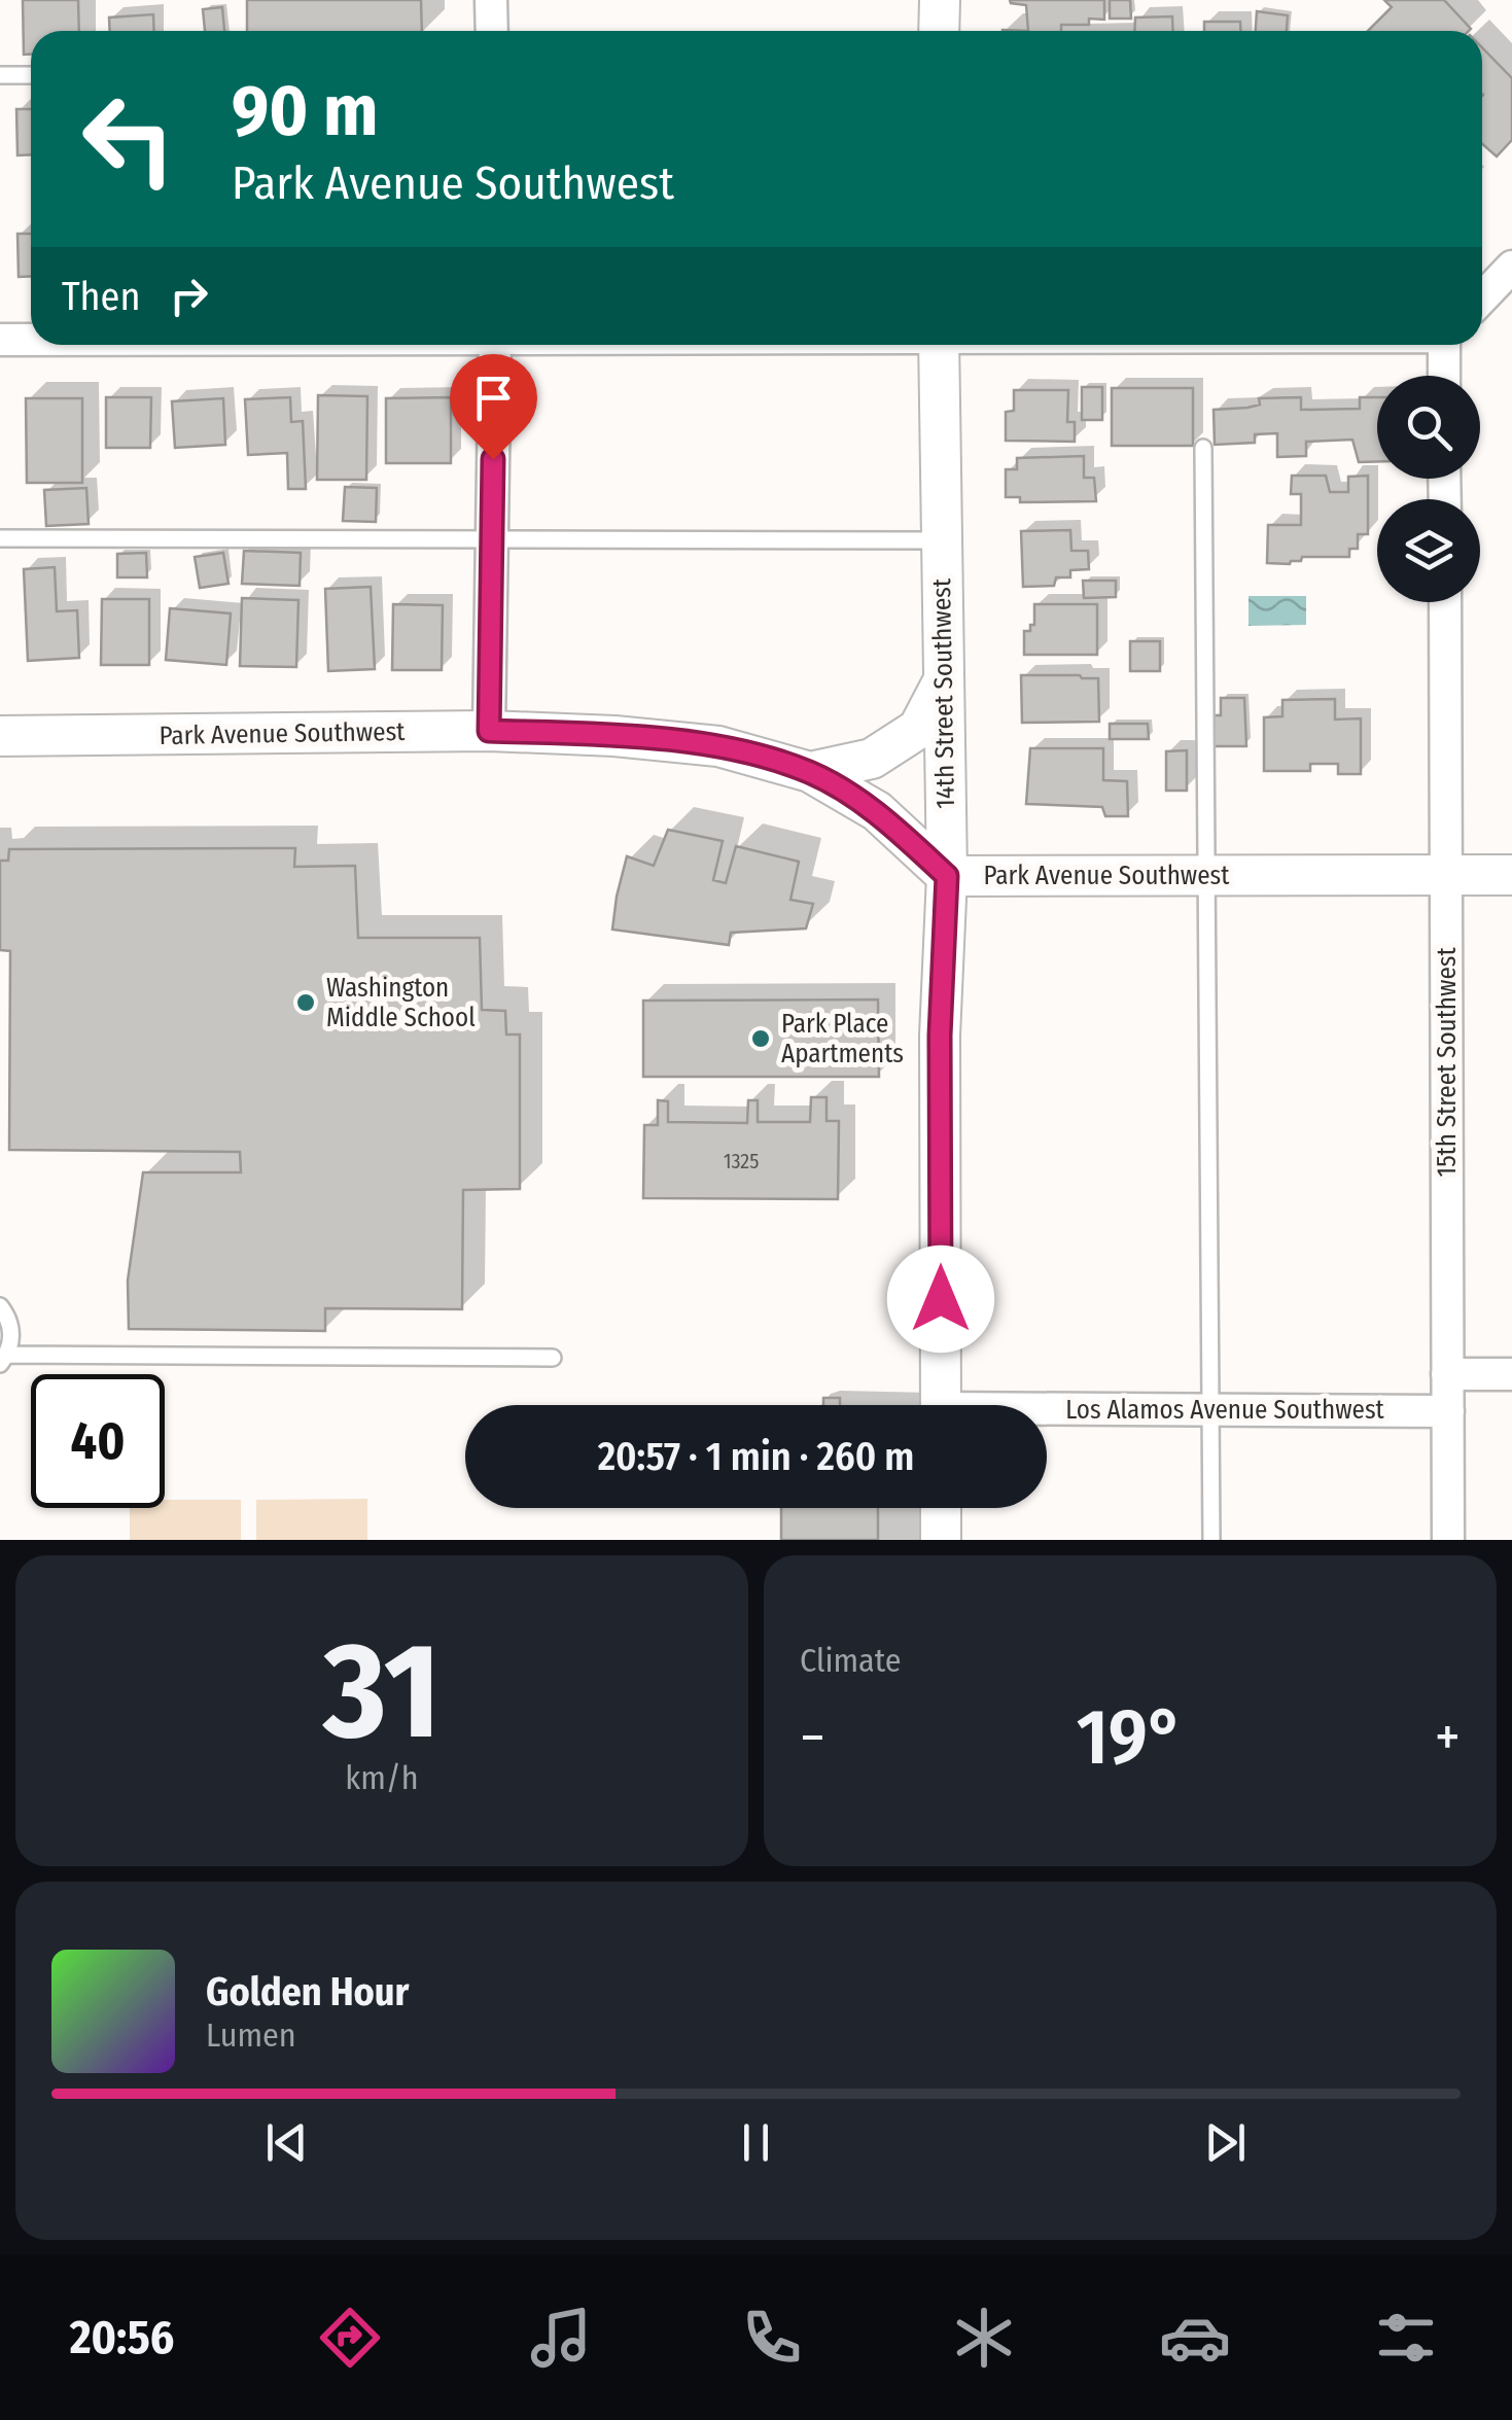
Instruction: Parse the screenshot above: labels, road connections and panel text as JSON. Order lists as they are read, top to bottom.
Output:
{
  "streets": {
    "street": [
      "14th Street Southwest",
      "Park Avenue Southwest",
      "15th Street Southwest",
      "Los Alamos Avenue Southwest"
    ]
  },
  "crossings": [
    ["14th Street Southwest", "Park Avenue Southwest"],
    ["Park Avenue Southwest", "15th Street Southwest"],
    ["15th Street Southwest", "Los Alamos Avenue Southwest"]
  ],
  "places": ["Washington Middle School", "Park Place Apartments"],
  "house_numbers": ["1325"],
  "page": {
    "turn": ["90 m", "Park Avenue Southwest"],
    "then": "Then",
    "limit": "40",
    "trip": "20:57 · 1 min · 260 m",
    "tile": [
      ["31", "km/h"],
      "Climate"
    ],
    "heat": ["−", "19°", "+"],
    "song": ["Golden Hour", "Lumen"],
    "tabs": "20:56"
  }
}
